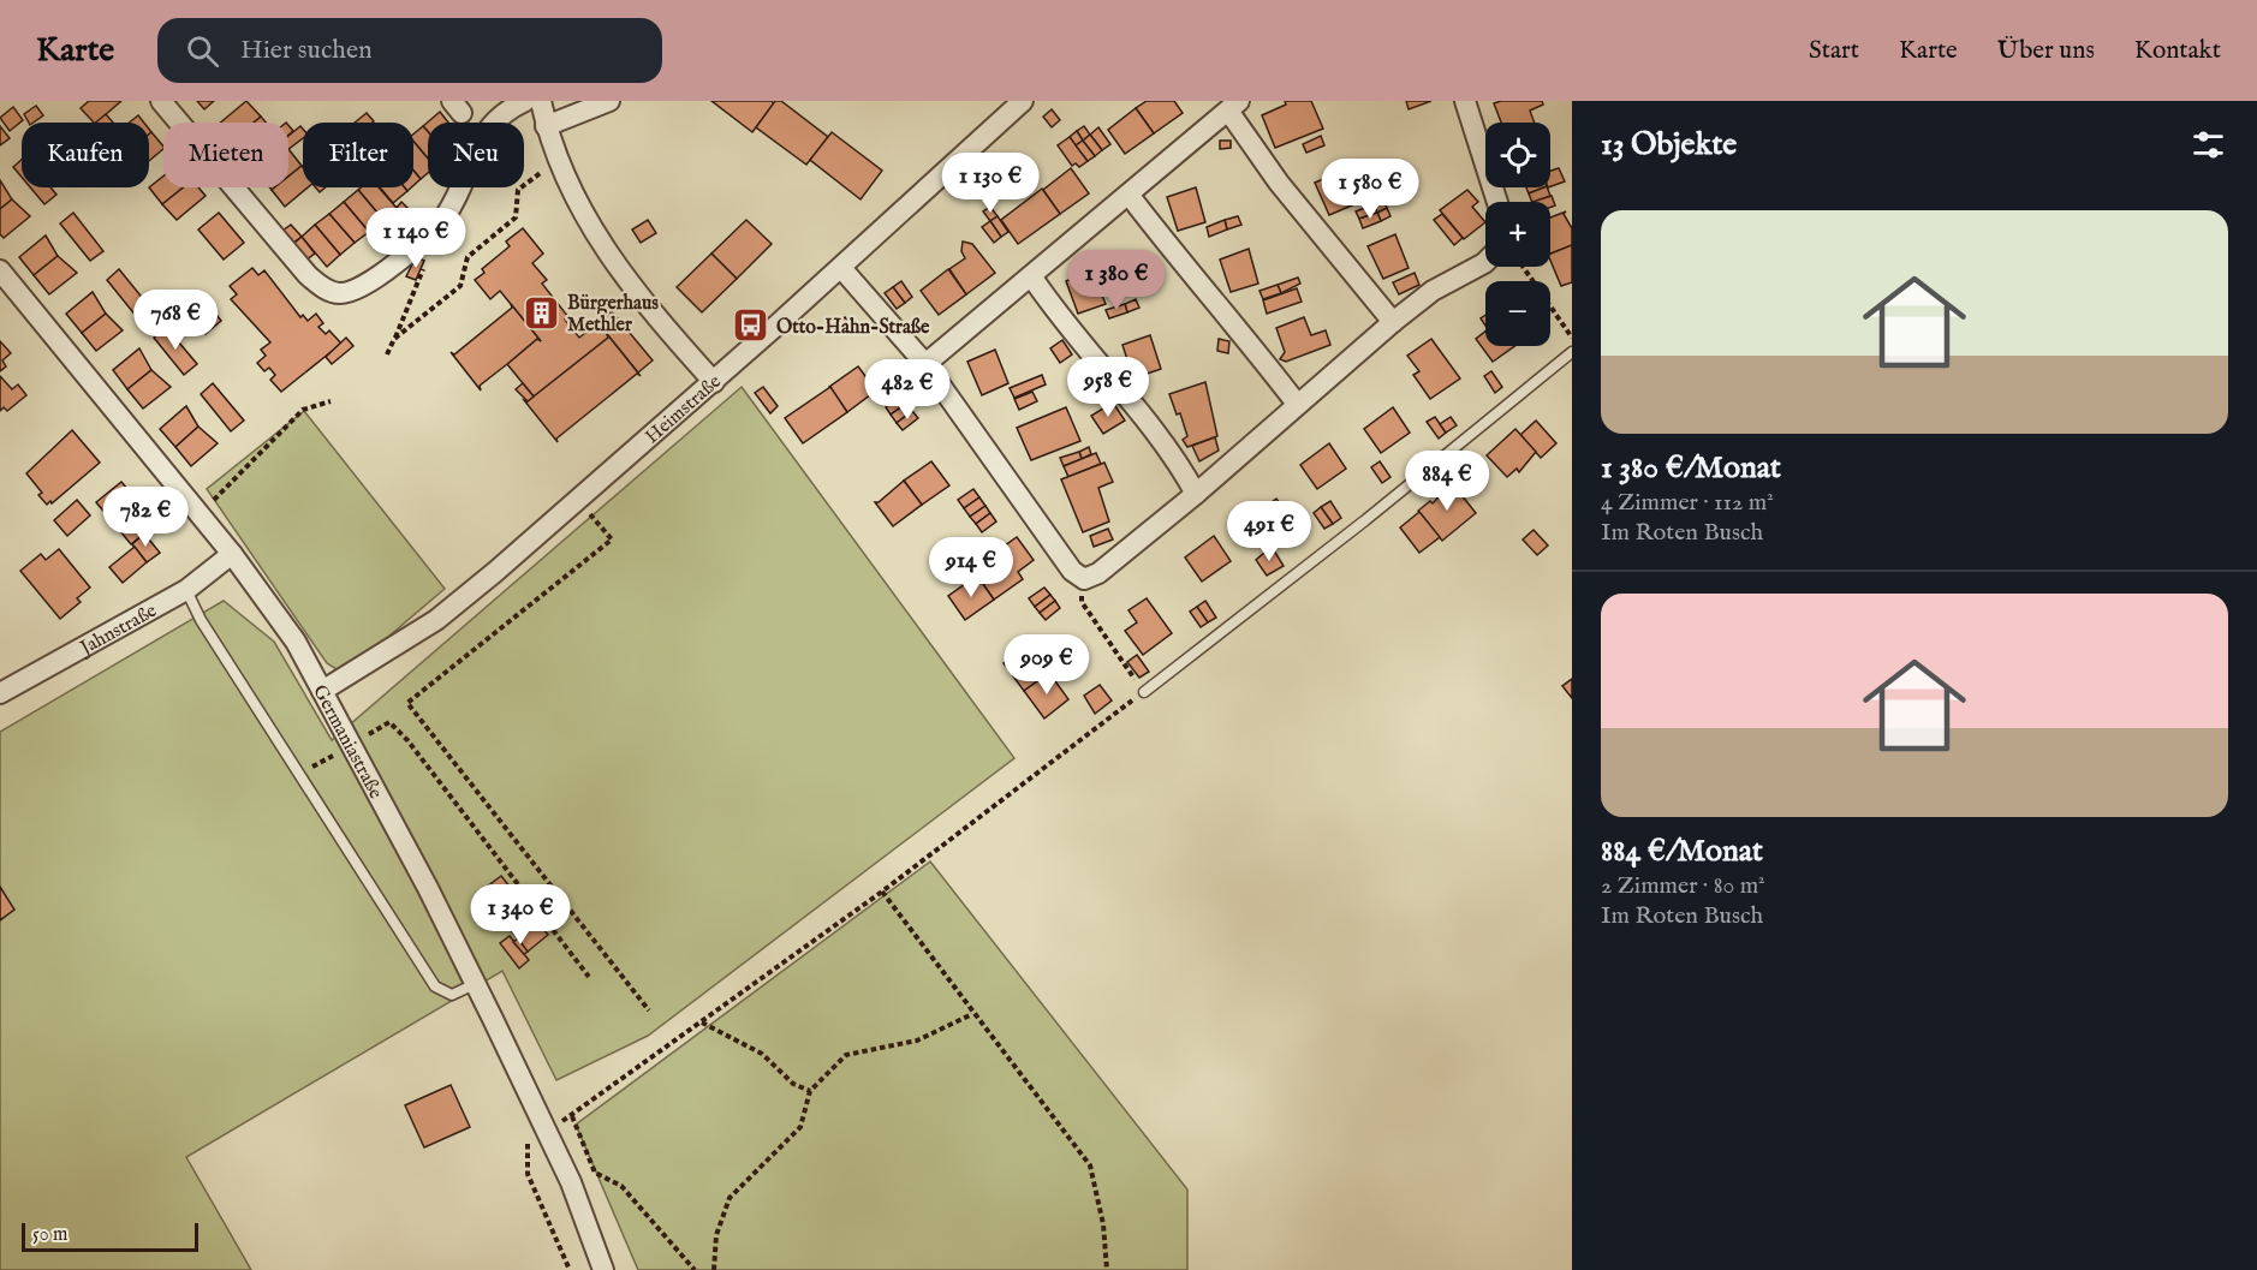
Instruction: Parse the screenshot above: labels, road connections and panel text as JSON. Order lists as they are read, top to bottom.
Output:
{
  "streets": {
    "street": ["Heimstraße", "Jahnstraße", "Germaniastraße"]
  },
  "crossings": [
    ["Heimstraße", "Germaniastraße"],
    ["Jahnstraße", "Germaniastraße"]
  ],
  "places": {
    "building": ["Bürgerhaus Methler"],
    "bus stop": ["Otto-Hahn-Straße"]
  },
  "scale_bar": "50 m",
  "page": {
    "header": "Karte",
    "search": "Hier suchen",
    "nav": [
      "Start",
      "Karte",
      "Über uns",
      "Kontakt"
    ],
    "heading": "13 Objekte",
    "map_buttons": ["+", "−"],
    "chip": [
      "Kaufen",
      "Mieten",
      "Filter",
      "Neu"
    ],
    "price": [
      "1 130 €",
      "1 580 €",
      "1 140 €",
      "1 380 €",
      "768 €",
      "958 €",
      "482 €",
      "884 €",
      "782 €",
      "491 €",
      "914 €",
      "909 €",
      "1 340 €"
    ],
    "list": [
      {
        "name": "1 380 €/Monat",
        "note": "4 Zimmer · 112 m² · Im Roten Busch"
      },
      {
        "name": "884 €/Monat",
        "note": "2 Zimmer · 80 m² · Im Roten Busch"
      }
    ],
    "scale": "50 m"
  }
}
